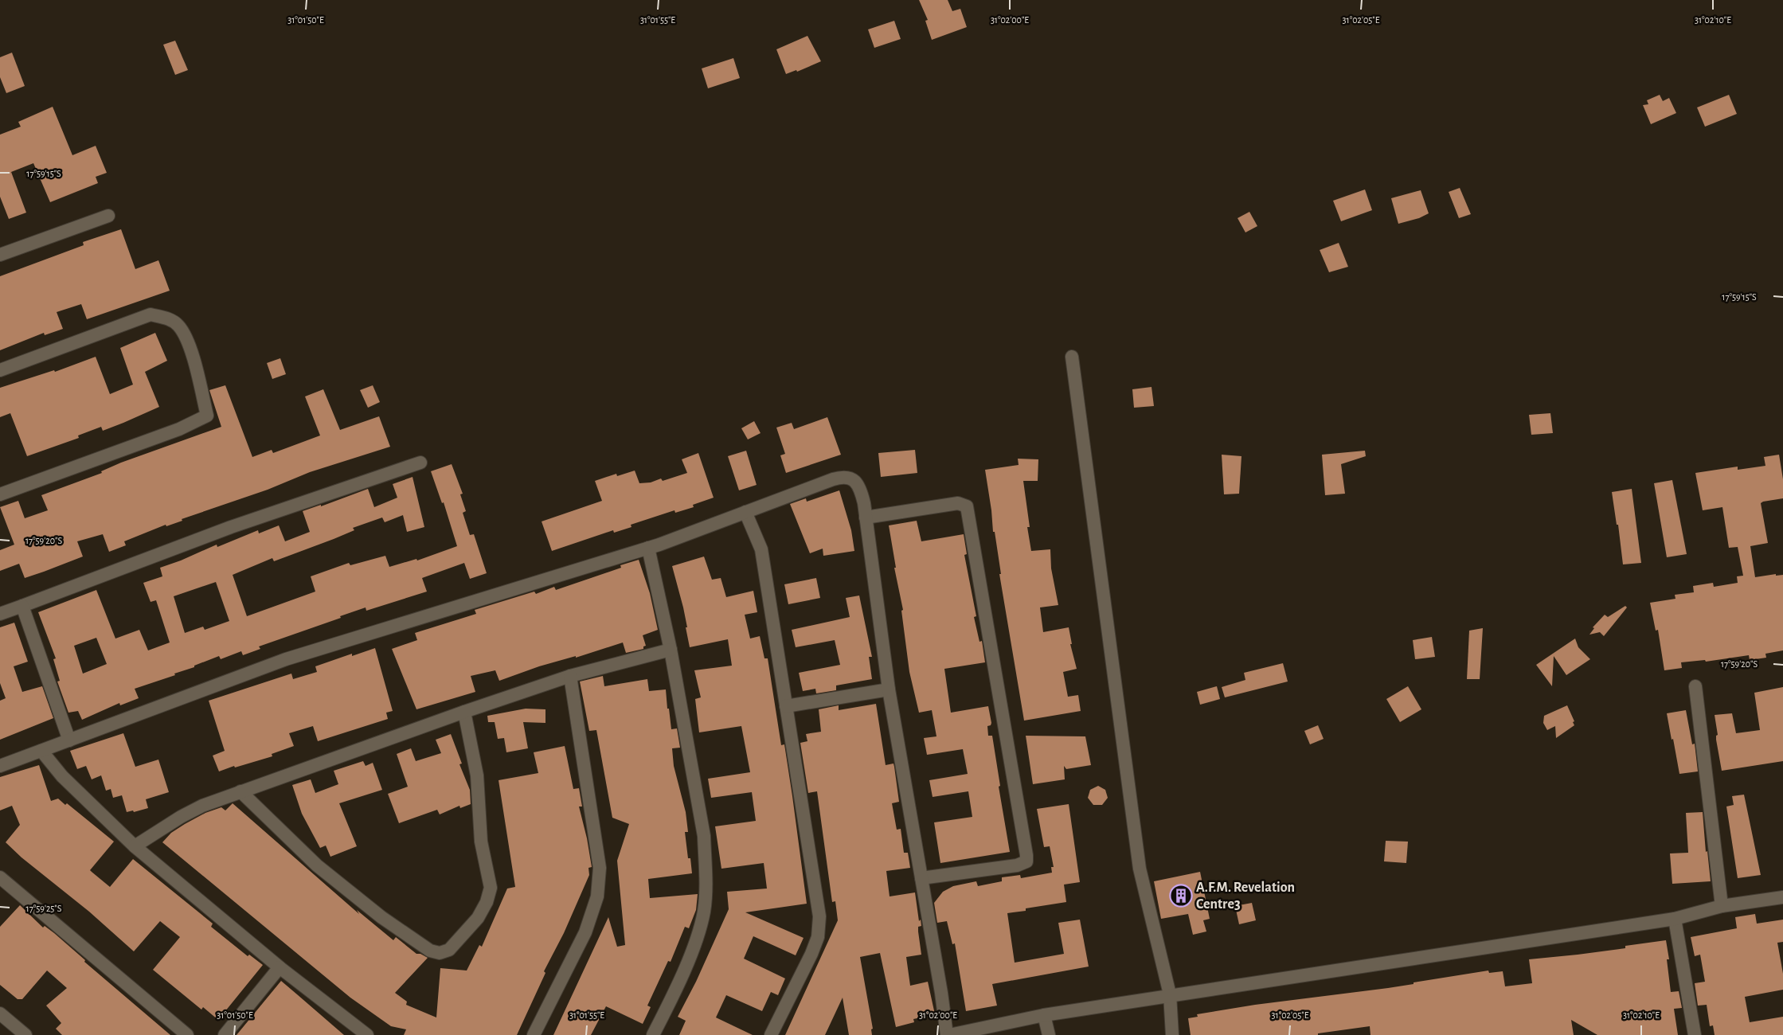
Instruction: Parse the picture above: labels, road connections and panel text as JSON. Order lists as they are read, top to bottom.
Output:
{
  "places": {
    "building": ["A.F.M. Revelation Centre3"]
  },
  "coordinates": [
    "31°01'50\"E",
    "31°01'55\"E",
    "31°02'00\"E",
    "31°02'05\"E",
    "31°02'10\"E",
    "17°59'15\"S",
    "17°59'20\"S",
    "17°59'25\"S"
  ]
}
